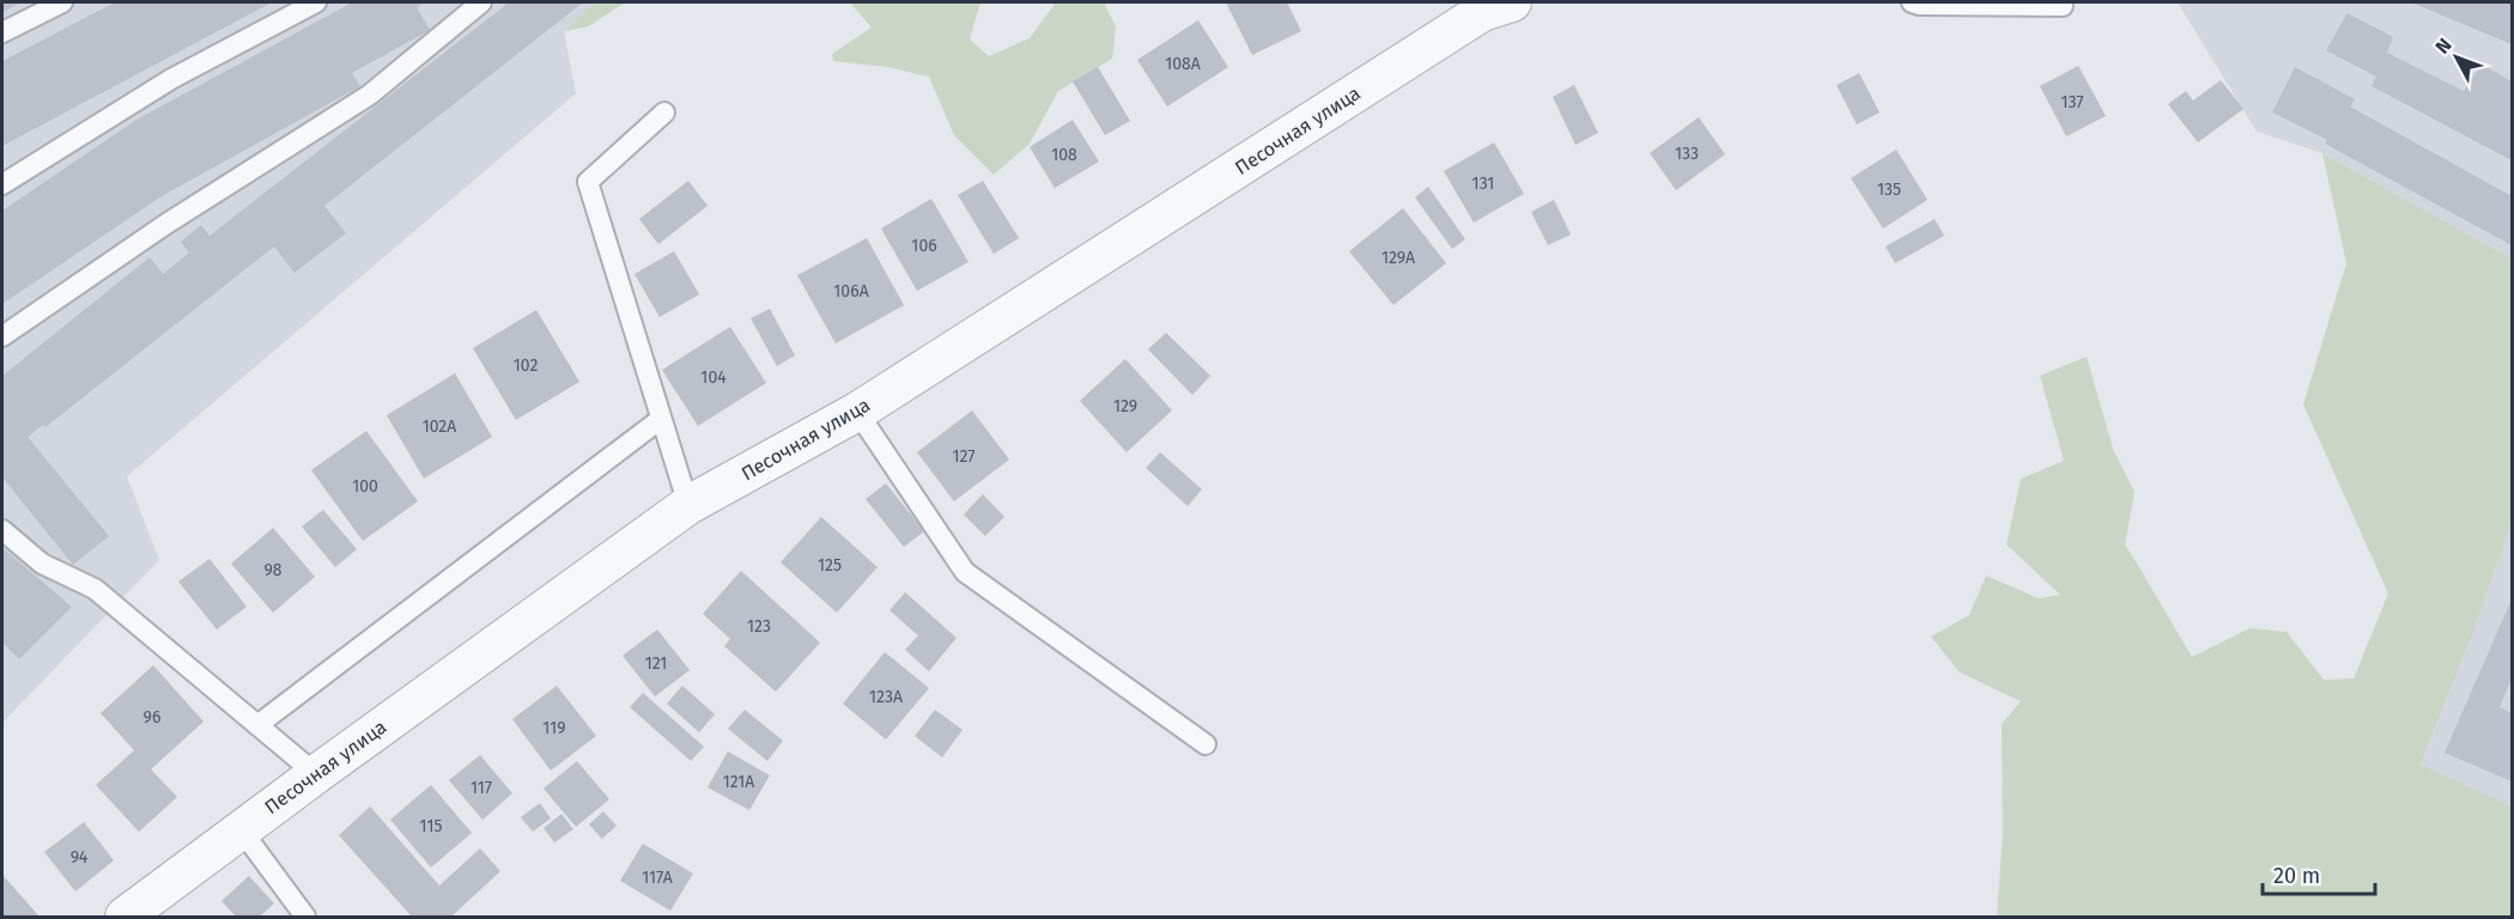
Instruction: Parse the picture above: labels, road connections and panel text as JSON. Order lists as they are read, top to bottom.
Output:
{
  "streets": {
    "street": ["Песочная улица"]
  },
  "house_numbers": [
    "108А",
    "137",
    "133",
    "108",
    "131",
    "135",
    "106",
    "129А",
    "106А",
    "102",
    "104",
    "129",
    "102А",
    "127",
    "100",
    "125",
    "98",
    "123",
    "121",
    "123А",
    "96",
    "119",
    "121А",
    "117",
    "115",
    "94",
    "117А"
  ],
  "scale_bar": "20 m",
  "north": "top left"
}
